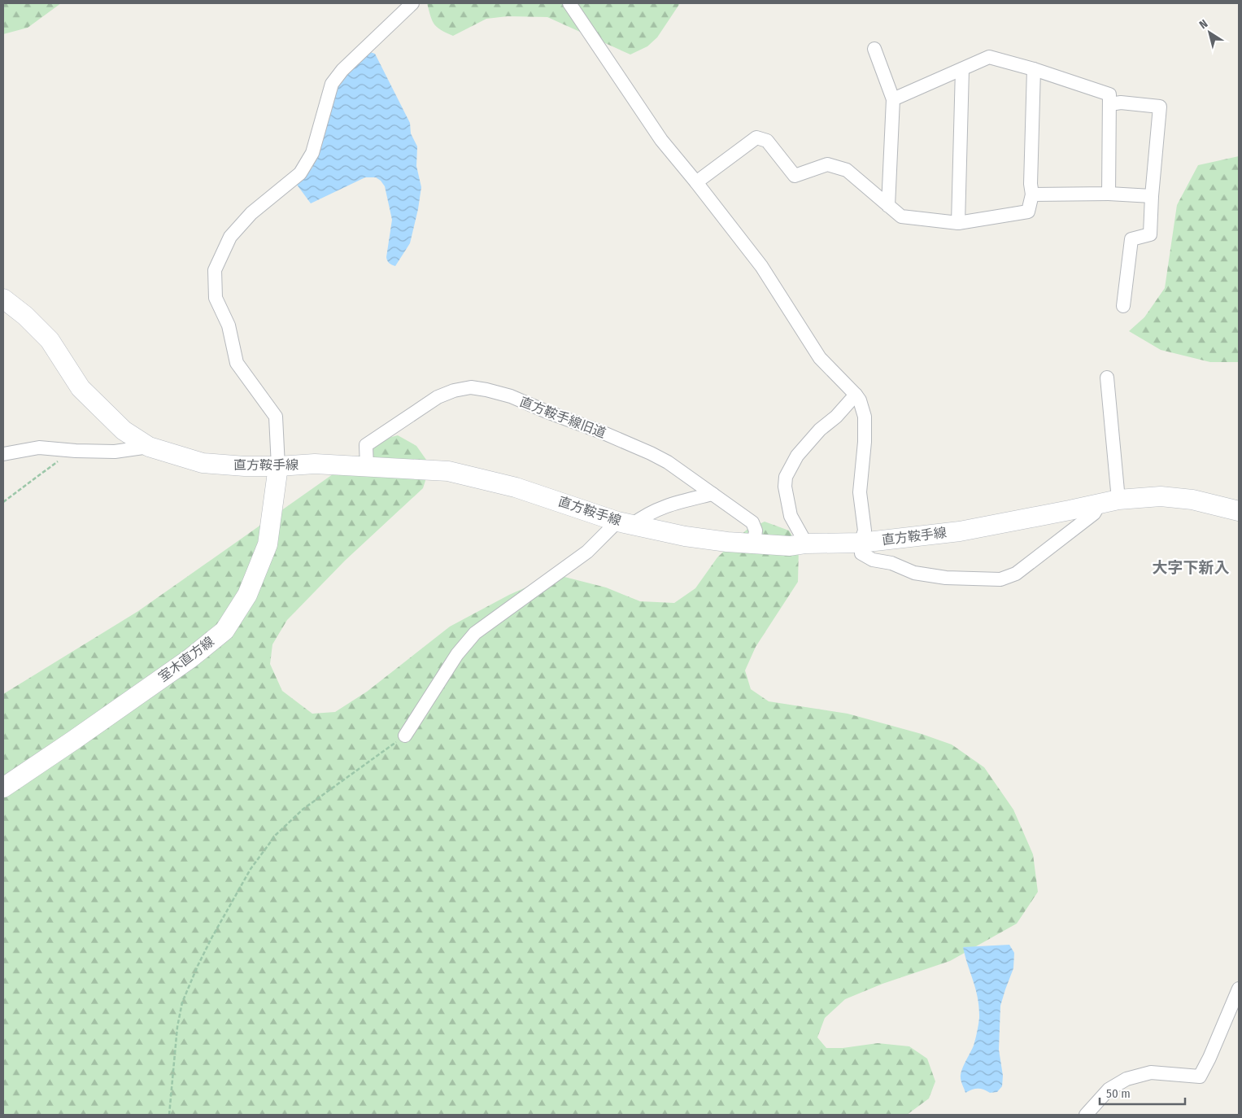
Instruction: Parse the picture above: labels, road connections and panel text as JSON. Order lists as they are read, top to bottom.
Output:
{
  "streets": {
    "main road": ["直方鞍手線", "室木直方線"],
    "street": ["直方鞍手線旧道"]
  },
  "crossings": [
    ["直方鞍手線旧道", "直方鞍手線"],
    ["直方鞍手線", "室木直方線"]
  ],
  "districts": ["大字下新入"],
  "scale_bar": "50 m",
  "north": "top left"
}
